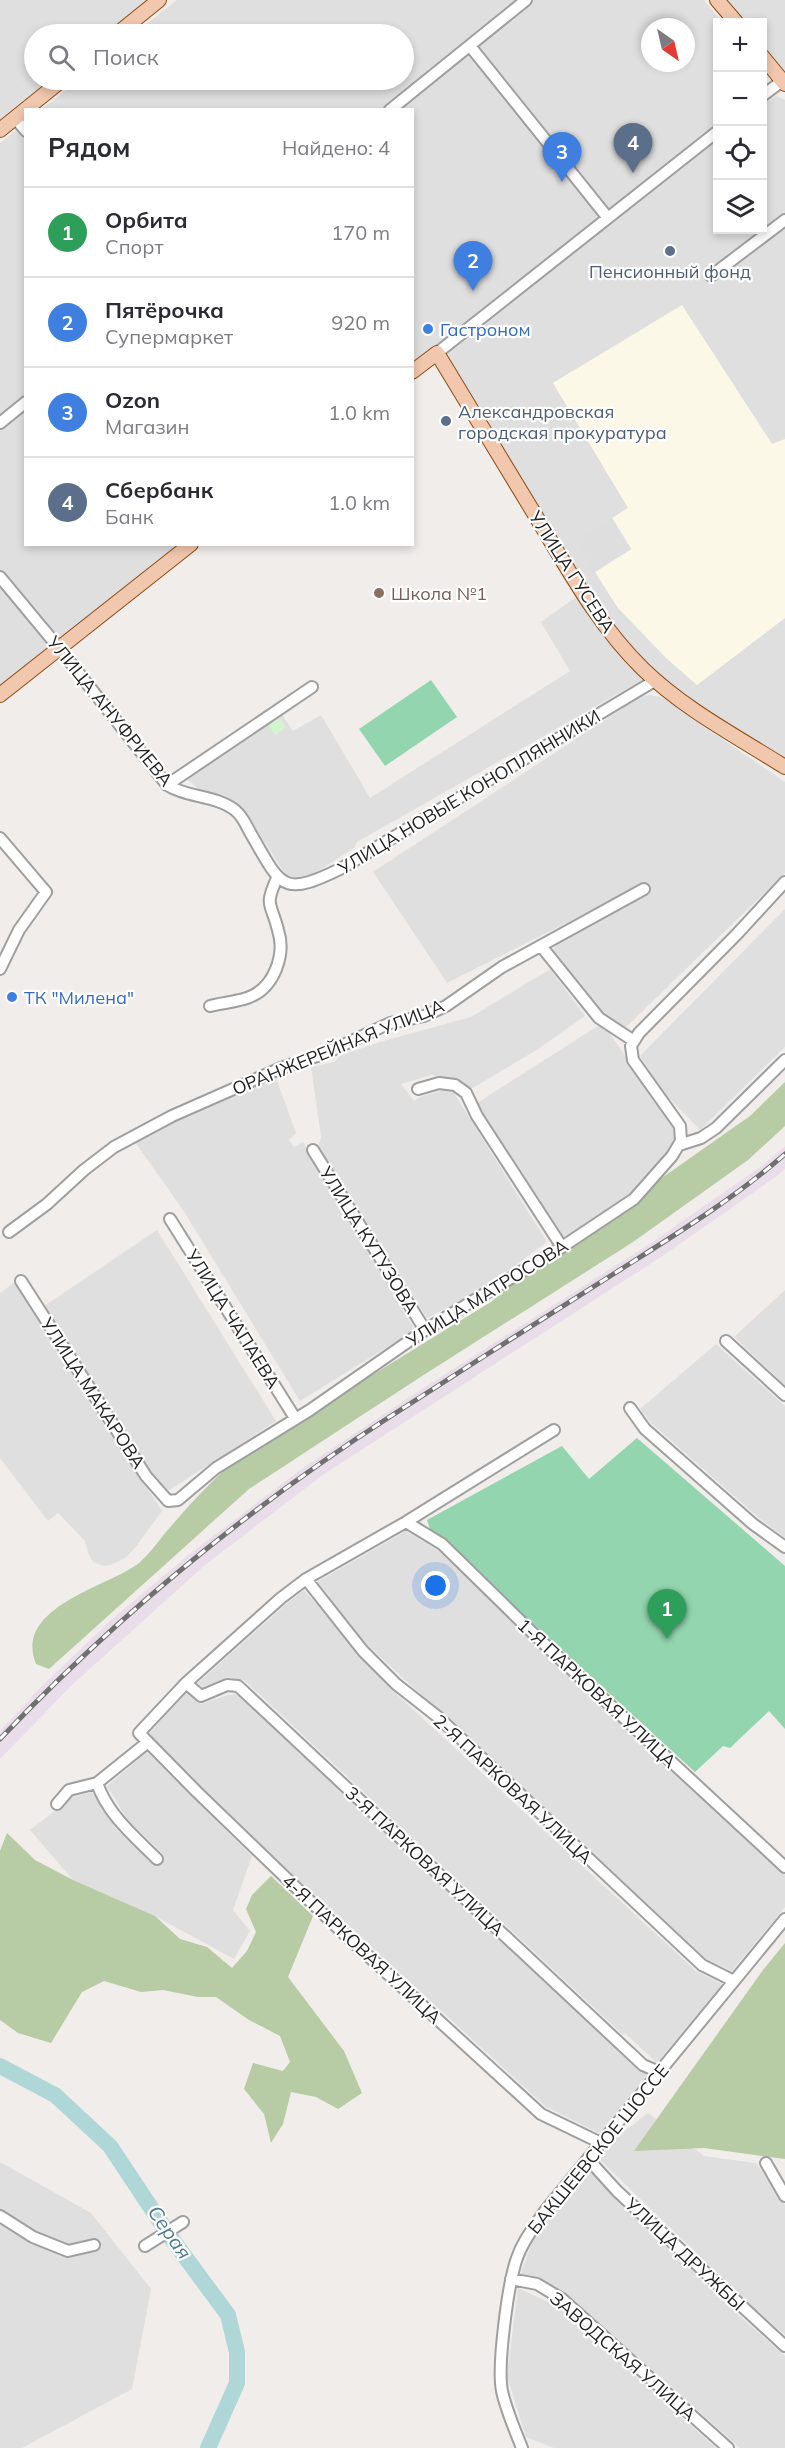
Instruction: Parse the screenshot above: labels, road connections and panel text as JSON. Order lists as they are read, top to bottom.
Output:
{
  "streets": {
    "main road": ["УЛИЦА ГУСЕВА"],
    "street": [
      "УЛИЦА АНУФРИЕВА",
      "УЛИЦА НОВЫЕ КОНОПЛЯННИКИ",
      "ОРАНЖЕРЕЙНАЯ УЛИЦА",
      "УЛИЦА КУТУЗОВА",
      "УЛИЦА МАТРОСОВА",
      "УЛИЦА ЧАПАЕВА",
      "УЛИЦА МАКАРОВА",
      "1-Я ПАРКОВАЯ УЛИЦА",
      "2-Я ПАРКОВАЯ УЛИЦА",
      "3-Я ПАРКОВАЯ УЛИЦА",
      "4-Я ПАРКОВАЯ УЛИЦА",
      "БАКШЕЕВСКОЕ ШОССЕ",
      "УЛИЦА ДРУЖБЫ",
      "ЗАВОДСКАЯ УЛИЦА"
    ]
  },
  "crossings": [
    ["УЛИЦА ГУСЕВА", "УЛИЦА НОВЫЕ КОНОПЛЯННИКИ"],
    ["УЛИЦА АНУФРИЕВА", "УЛИЦА НОВЫЕ КОНОПЛЯННИКИ"],
    ["УЛИЦА КУТУЗОВА", "УЛИЦА МАТРОСОВА"],
    ["УЛИЦА МАТРОСОВА", "УЛИЦА ЧАПАЕВА"],
    ["УЛИЦА МАТРОСОВА", "УЛИЦА МАКАРОВА"],
    ["2-Я ПАРКОВАЯ УЛИЦА", "БАКШЕЕВСКОЕ ШОССЕ"],
    ["3-Я ПАРКОВАЯ УЛИЦА", "4-Я ПАРКОВАЯ УЛИЦА"],
    ["3-Я ПАРКОВАЯ УЛИЦА", "БАКШЕЕВСКОЕ ШОССЕ"],
    ["4-Я ПАРКОВАЯ УЛИЦА", "БАКШЕЕВСКОЕ ШОССЕ"],
    ["БАКШЕЕВСКОЕ ШОССЕ", "УЛИЦА ДРУЖБЫ"],
    ["БАКШЕЕВСКОЕ ШОССЕ", "ЗАВОДСКАЯ УЛИЦА"]
  ],
  "water": ["Серая"],
  "places": [
    "Пенсионный фонд",
    "Гастроном",
    "Александровская городская прокуратура",
    "Школа №1",
    "ТК \"Милена\""
  ],
  "north": "bottom right",
  "page": {
    "map_buttons": ["+", "−"],
    "search": "Поиск",
    "heading": ["Рядом", "Найдено: 4"],
    "pins": [
      "4",
      "3",
      "2",
      "1"
    ],
    "list": [
      {
        "mark": "1",
        "name": "Орбита",
        "note": "Спорт",
        "value": "170 m"
      },
      {
        "mark": "2",
        "name": "Пятёрочка",
        "note": "Супермаркет",
        "value": "920 m"
      },
      {
        "mark": "3",
        "name": "Ozon",
        "note": "Магазин",
        "value": "1.0 km"
      },
      {
        "mark": "4",
        "name": "Сбербанк",
        "note": "Банк",
        "value": "1.0 km"
      }
    ]
  }
}
